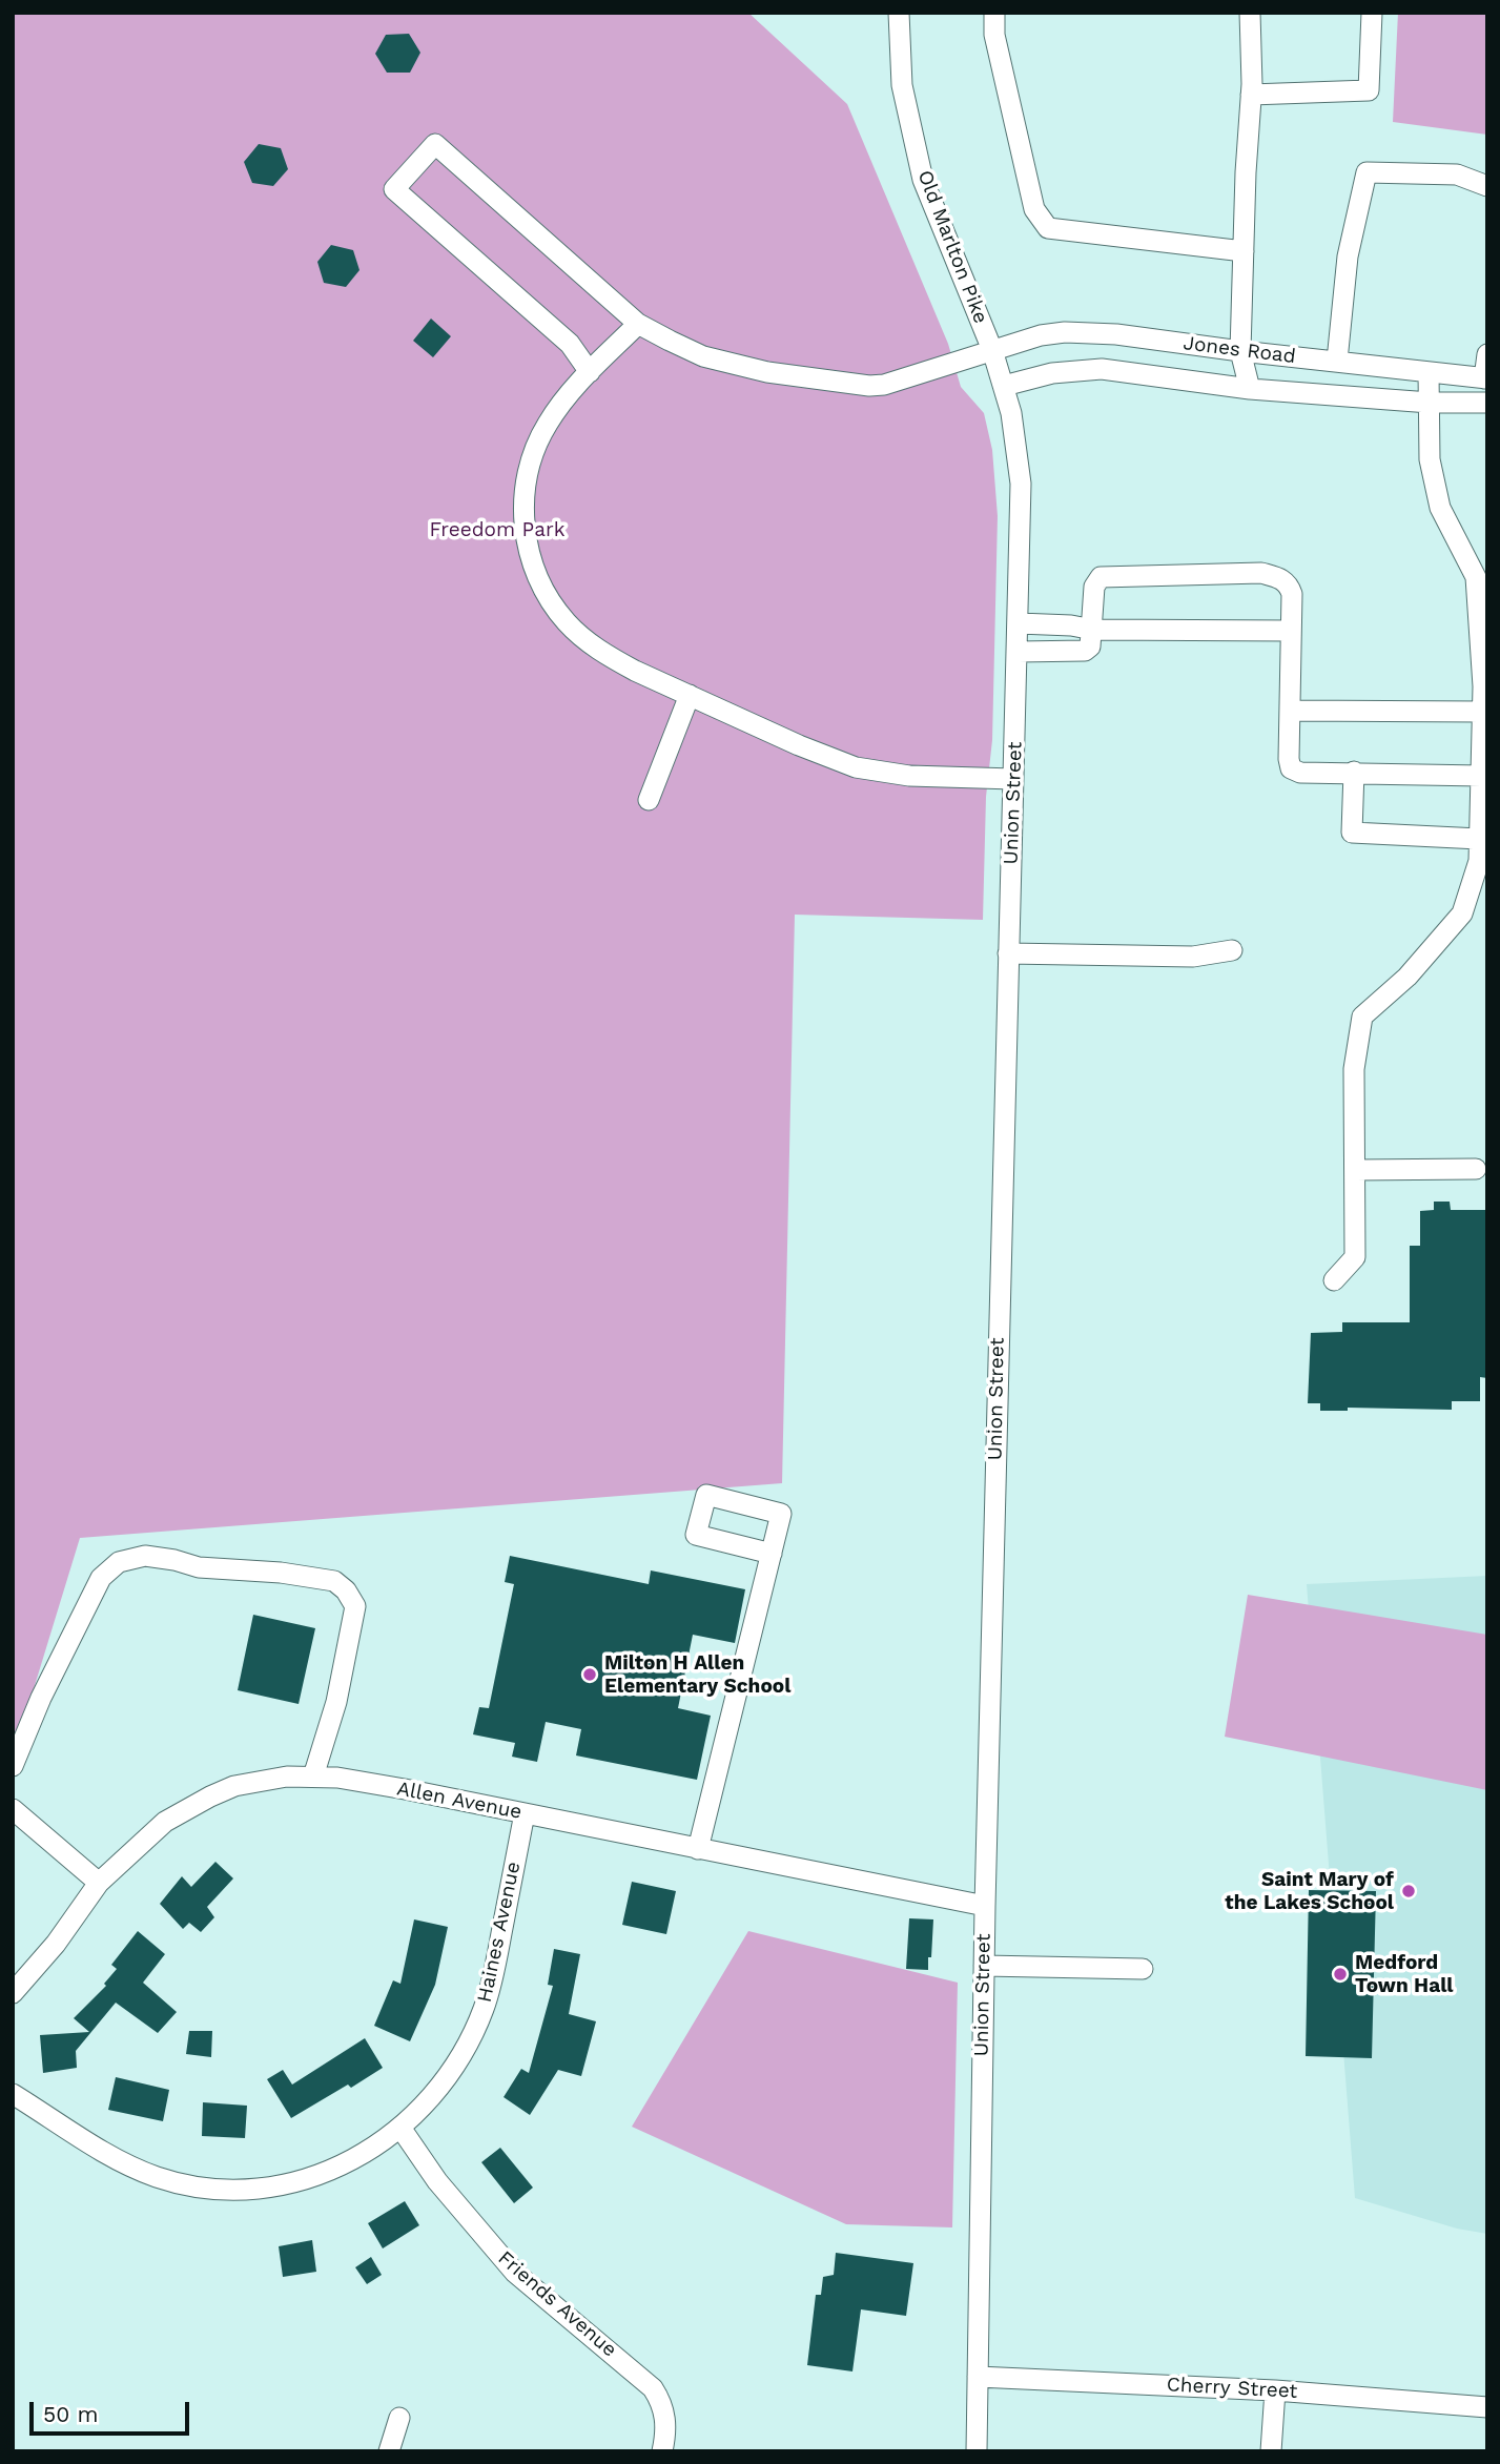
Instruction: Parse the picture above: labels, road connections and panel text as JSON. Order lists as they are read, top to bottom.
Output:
{
  "streets": {
    "street": [
      "Old Marlton Pike",
      "Jones Road",
      "Union Street",
      "Allen Avenue",
      "Haines Avenue",
      "Friends Avenue",
      "Cherry Street"
    ]
  },
  "crossings": [
    ["Old Marlton Pike", "Jones Road"],
    ["Old Marlton Pike", "Union Street"],
    ["Jones Road", "Union Street"],
    ["Union Street", "Allen Avenue"],
    ["Union Street", "Cherry Street"],
    ["Allen Avenue", "Haines Avenue"],
    ["Haines Avenue", "Friends Avenue"]
  ],
  "parks": ["Freedom Park"],
  "places": ["Milton H Allen Elementary School", "Saint Mary of the Lakes School", "Medford Town Hall"],
  "scale_bar": "50 m"
}
